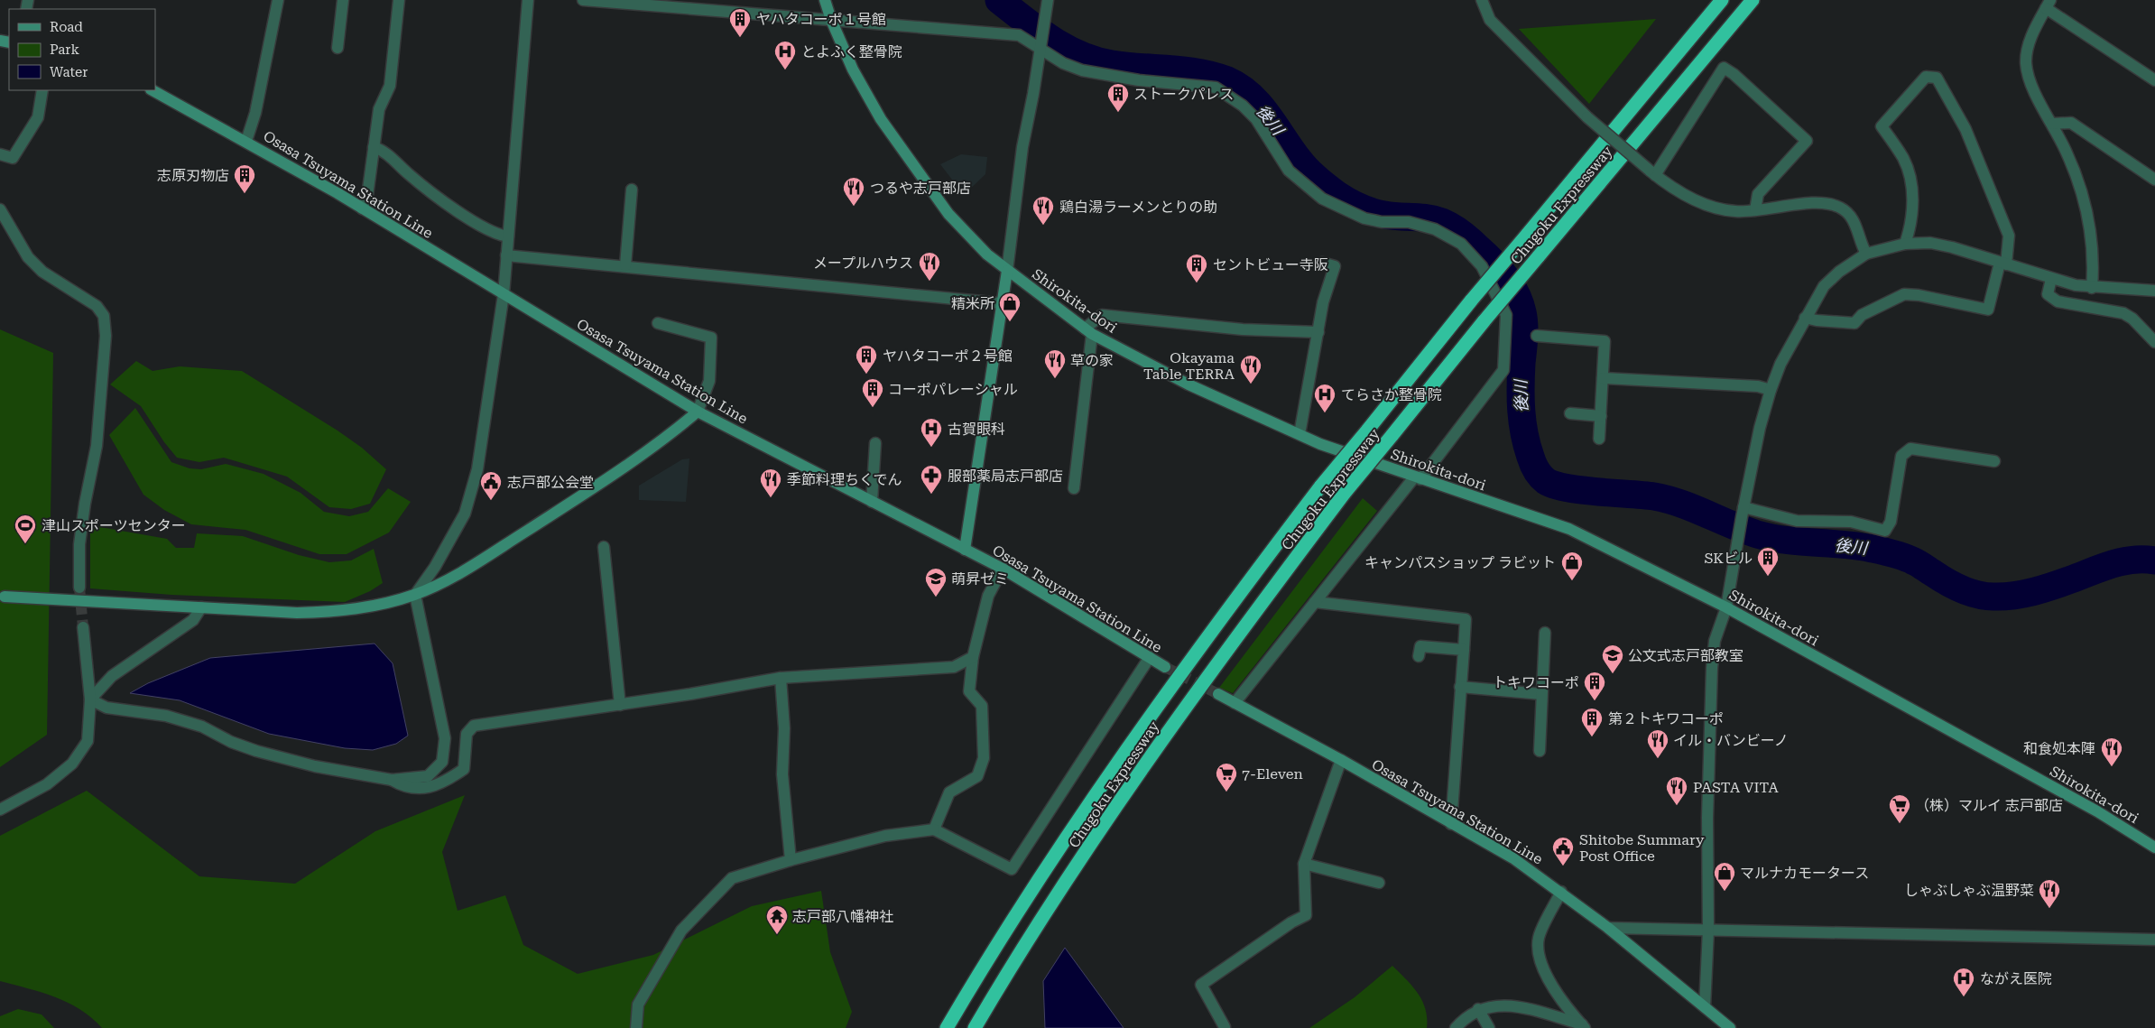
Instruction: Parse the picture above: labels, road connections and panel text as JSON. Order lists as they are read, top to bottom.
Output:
{
  "streets": {
    "highway": ["Chugoku Expressway"],
    "street": ["Osasa Tsuyama Station Line", "Shirokita-dori"]
  },
  "water": ["後川"],
  "places": {
    "building": [
      "ヤハタコーポ１号館",
      "ストークパレス",
      "志原刃物店",
      "セントビュー寺阪",
      "ヤハタコーポ２号館",
      "コーポパレーシャル",
      "SKビル",
      "トキワコーポ",
      "第２トキワコーポ"
    ],
    "hospital": [
      "とよふく整骨院",
      "てらさか整骨院",
      "古賀眼科",
      "ながえ医院"
    ],
    "restaurant": [
      "つるや志戸部店",
      "鶏白湯ラーメンとりの助",
      "メープルハウス",
      "草の家",
      "Okayama Table TERRA",
      "季節料理ちくでん",
      "イル・バンビーノ",
      "和食処本陣",
      "PASTA VITA",
      "しゃぶしゃぶ温野菜"
    ],
    "shop": ["精米所", "キャンパスショップ ラビット", "マルナカモータース"],
    "pharmacy": ["服部薬局志戸部店"],
    "public building": ["志戸部公会堂", "Shitobe Summary Post Office"],
    "sports": ["津山スポーツセンター"],
    "school or university": ["萌昇ゼミ", "公文式志戸部教室"],
    "supermarket": ["7-Eleven", "（株）マルイ 志戸部店"],
    "temple": ["志戸部八幡神社"]
  },
  "legend": ["Road", "Park", "Water"]
}
